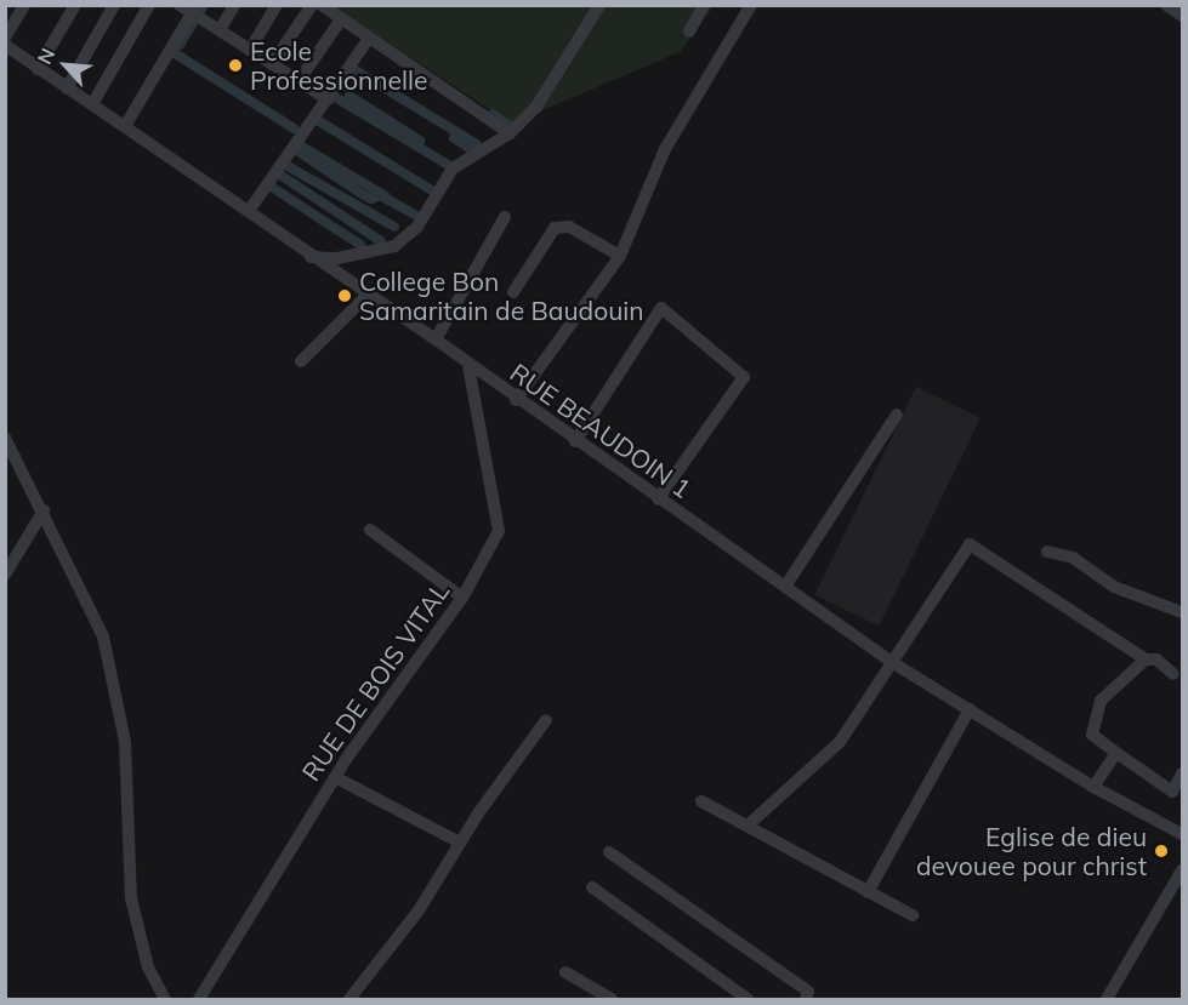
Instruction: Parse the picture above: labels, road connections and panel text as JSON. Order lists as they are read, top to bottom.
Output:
{
  "streets": {
    "street": ["RUE BEAUDOIN 1", "RUE DE BOIS VITAL"]
  },
  "crossings": [
    ["RUE BEAUDOIN 1", "RUE DE BOIS VITAL"]
  ],
  "places": ["Ecole Professionnelle", "College Bon Samaritain de Baudouin", "Eglise de dieu devouee pour christ"],
  "north": "top left"
}
